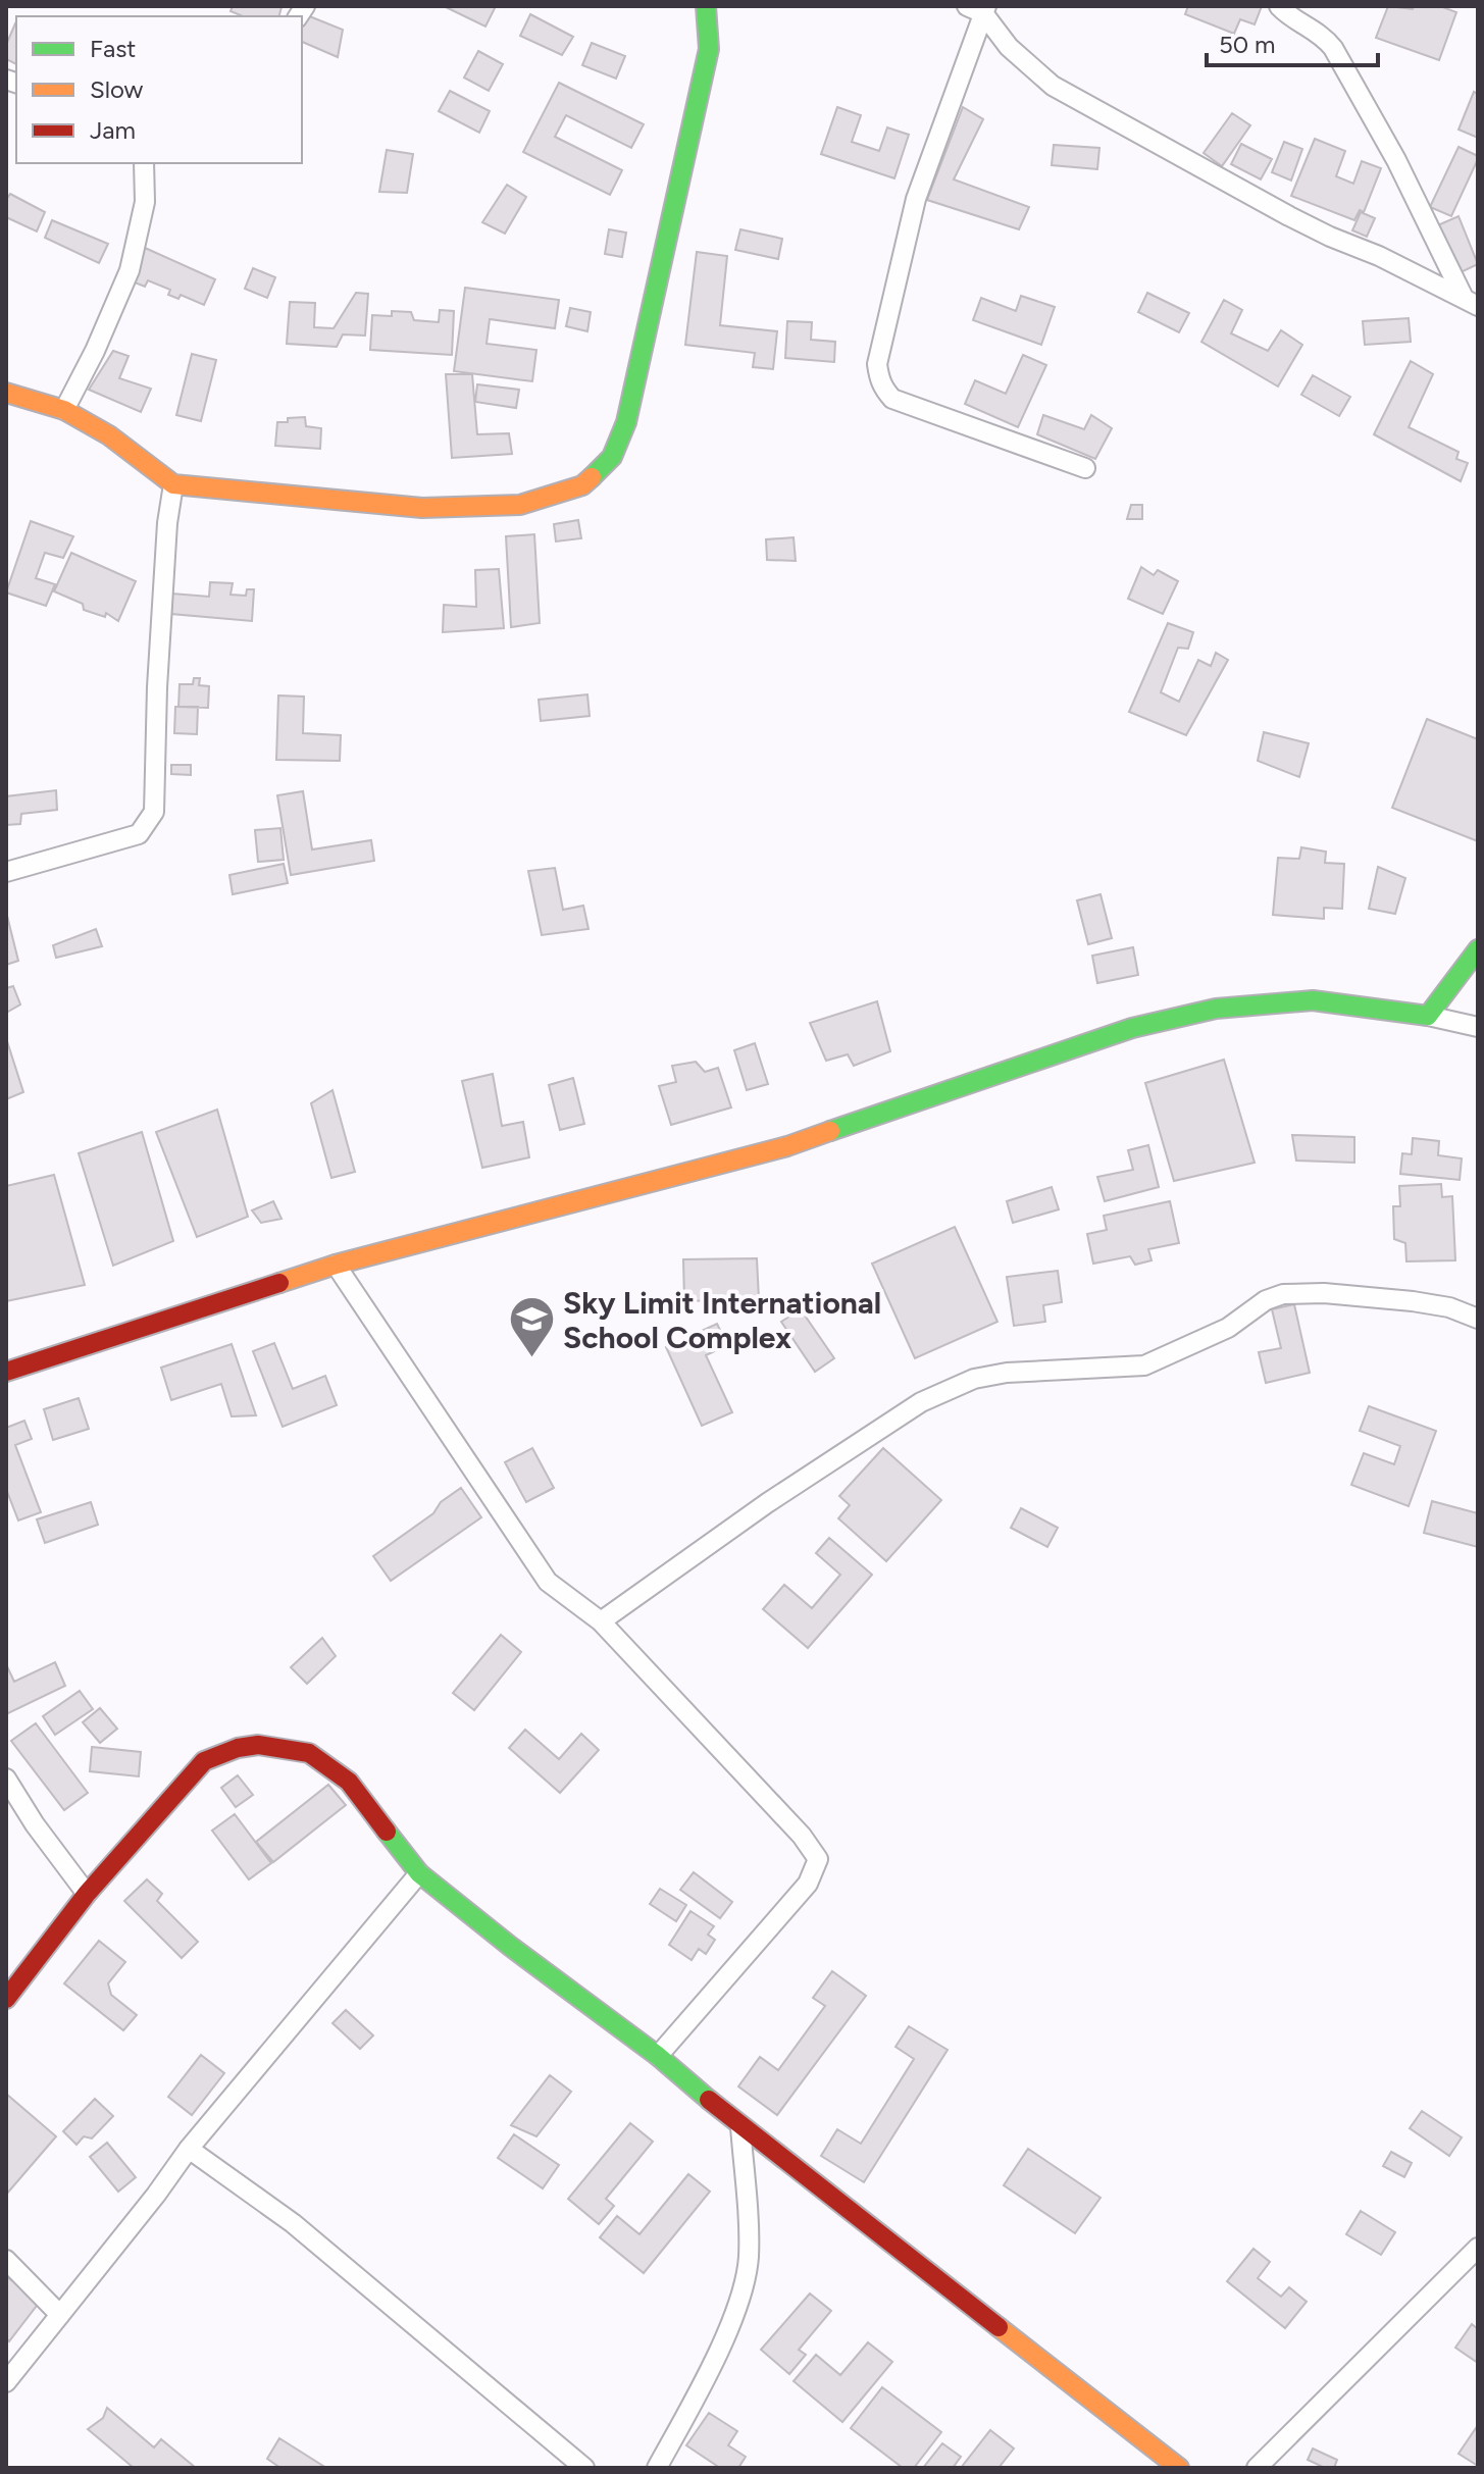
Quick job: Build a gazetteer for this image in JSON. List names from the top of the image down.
{
  "places": {
    "school or university": ["Sky Limit International School Complex"]
  },
  "legend": ["Fast", "Slow", "Jam"],
  "scale_bar": "50 m"
}
